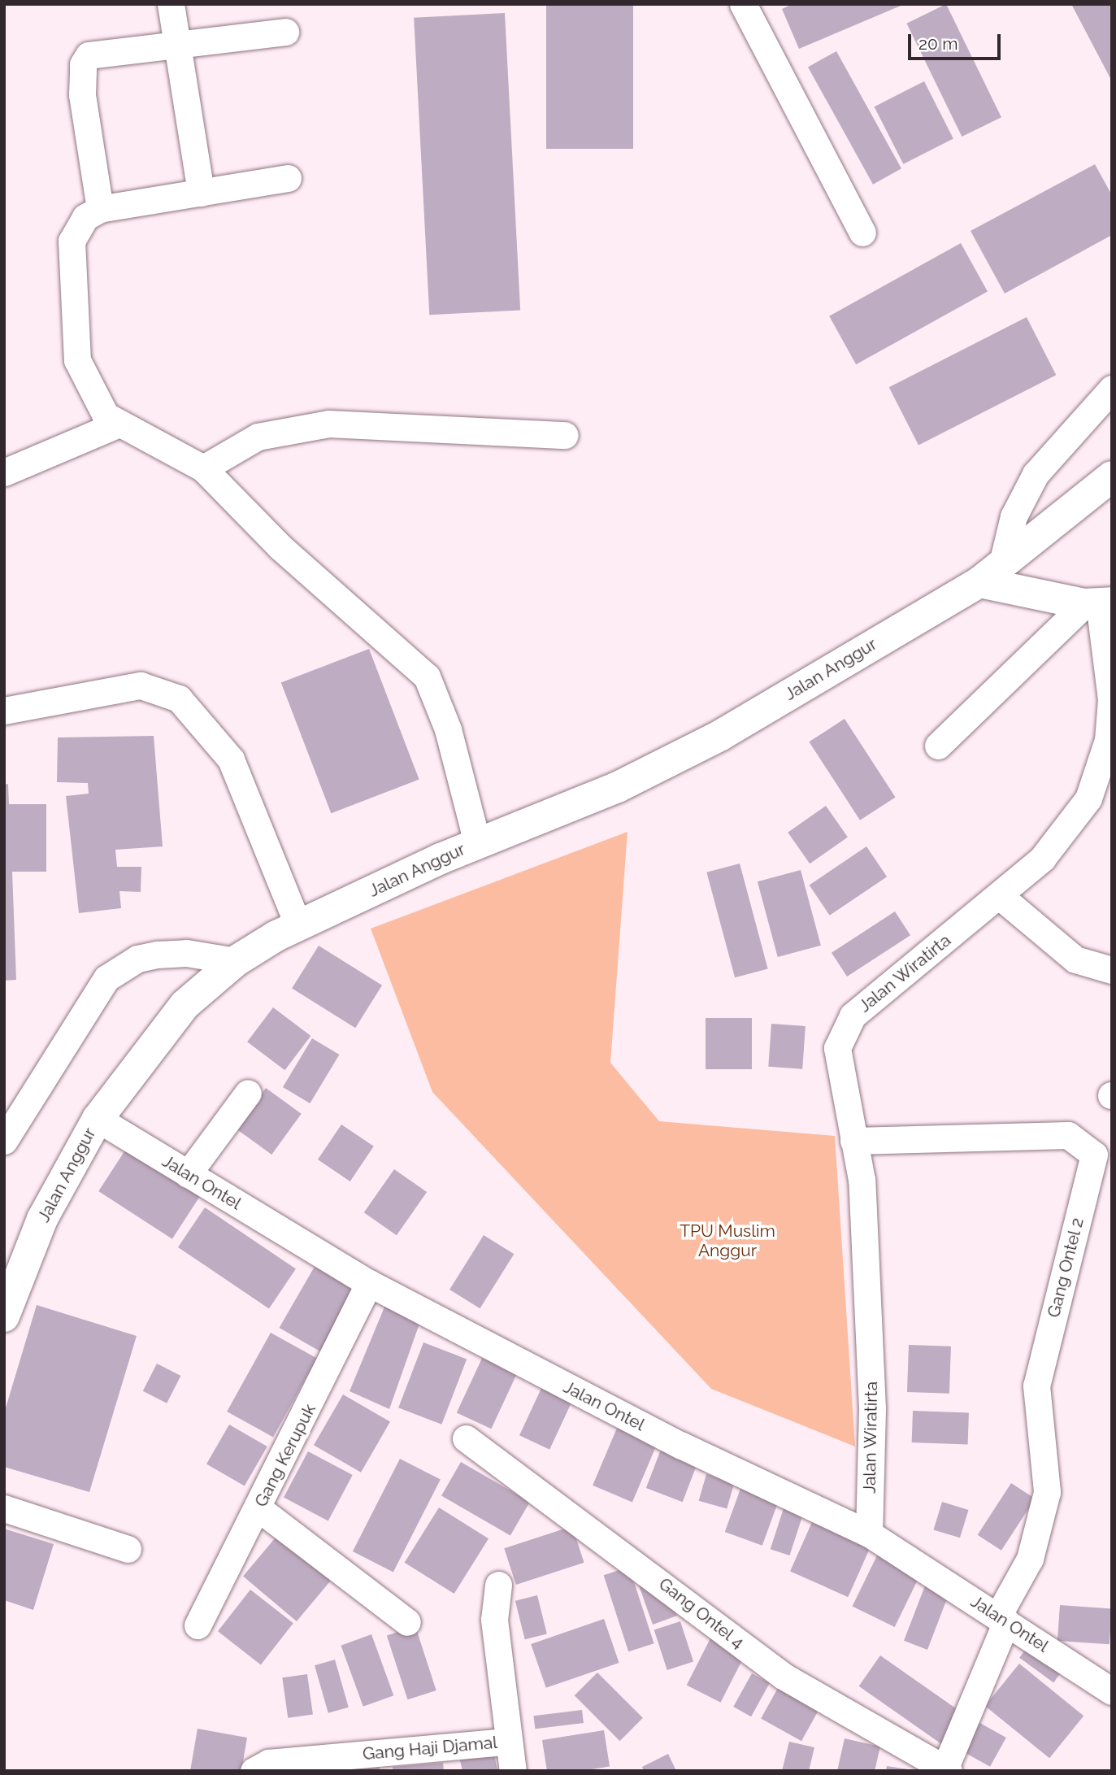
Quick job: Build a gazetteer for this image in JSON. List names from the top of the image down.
{
  "streets": {
    "street": [
      "Jalan Anggur",
      "Jalan Wiratirta",
      "Jalan Ontel",
      "Gang Ontel 2",
      "Gang Kerupuk",
      "Gang Ontel 4",
      "Gang Haji Djamal"
    ]
  },
  "crossings": [
    ["Jalan Anggur", "Jalan Ontel"],
    ["Jalan Wiratirta", "Jalan Ontel"],
    ["Jalan Wiratirta", "Gang Ontel 2"],
    ["Jalan Ontel", "Gang Ontel 2"],
    ["Jalan Ontel", "Gang Kerupuk"]
  ],
  "parks": ["TPU Muslim Anggur"],
  "scale_bar": "20 m"
}
